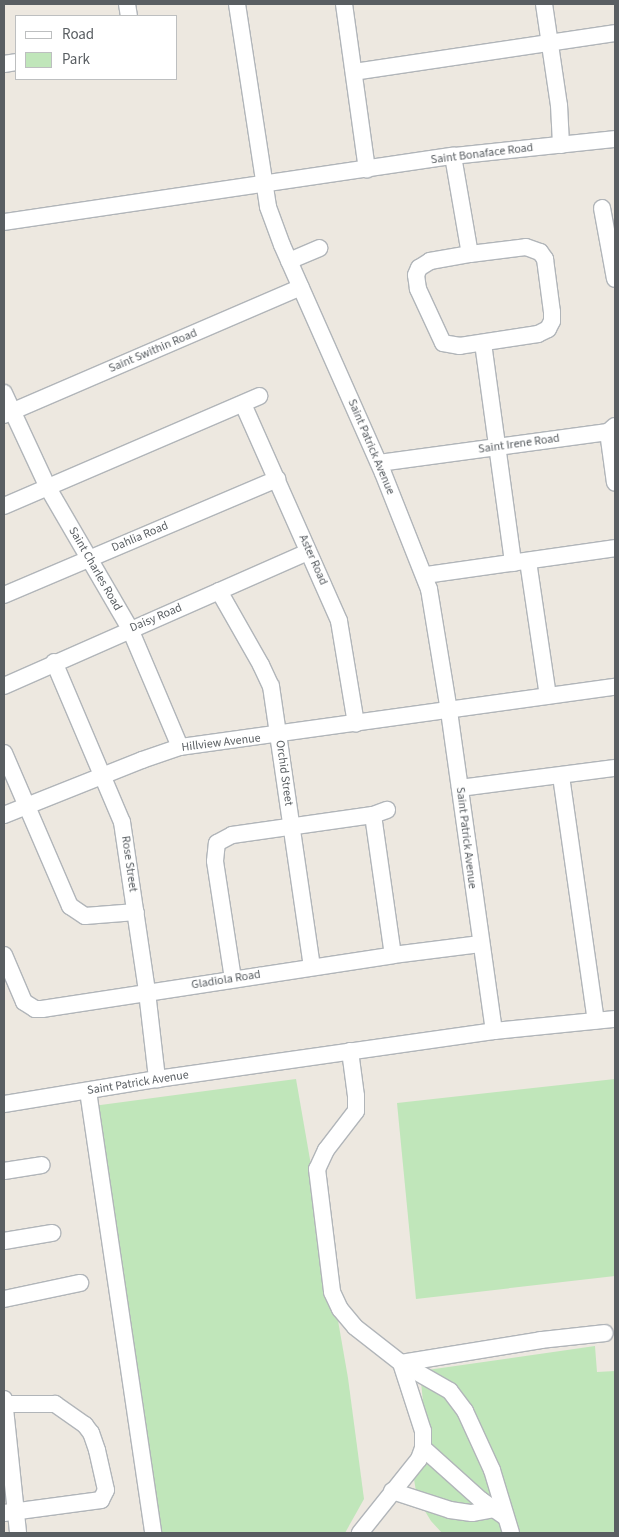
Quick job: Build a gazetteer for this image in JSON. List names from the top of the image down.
{
  "streets": {
    "street": [
      "Saint Bonaface Road",
      "Saint Swithin Road",
      "Saint Irene Road",
      "Saint Patrick Avenue",
      "Dahlia Road",
      "Aster Road",
      "Saint Charles Road",
      "Daisy Road",
      "Hillview Avenue",
      "Orchid Street",
      "Rose Street",
      "Gladiola Road"
    ]
  },
  "crossings": [
    ["Saint Bonaface Road", "Saint Patrick Avenue"],
    ["Saint Swithin Road", "Saint Patrick Avenue"],
    ["Saint Swithin Road", "Saint Charles Road"],
    ["Saint Irene Road", "Saint Patrick Avenue"],
    ["Saint Patrick Avenue", "Hillview Avenue"],
    ["Saint Patrick Avenue", "Rose Street"],
    ["Saint Patrick Avenue", "Gladiola Road"],
    ["Dahlia Road", "Aster Road"],
    ["Dahlia Road", "Saint Charles Road"],
    ["Aster Road", "Daisy Road"],
    ["Aster Road", "Hillview Avenue"],
    ["Saint Charles Road", "Daisy Road"],
    ["Saint Charles Road", "Hillview Avenue"],
    ["Daisy Road", "Orchid Street"],
    ["Daisy Road", "Rose Street"],
    ["Hillview Avenue", "Orchid Street"],
    ["Hillview Avenue", "Rose Street"],
    ["Orchid Street", "Gladiola Road"],
    ["Rose Street", "Gladiola Road"]
  ],
  "legend": ["Road", "Park"]
}
